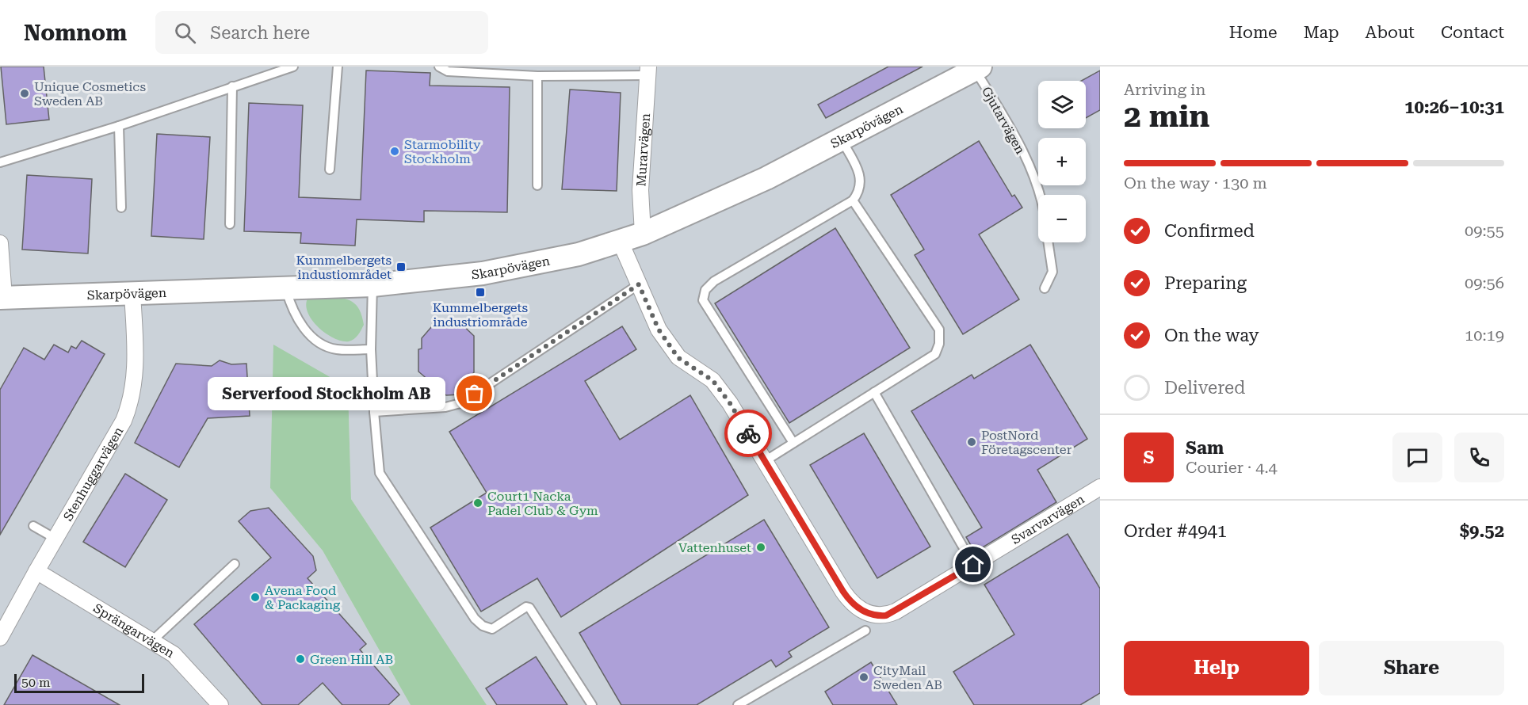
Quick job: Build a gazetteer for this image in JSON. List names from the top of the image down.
{
  "streets": {
    "street": [
      "Skarpövägen",
      "Murarvägen",
      "Stenhuggarvägen",
      "Svarvarvägen",
      "Sprängarvägen"
    ],
    "lane": ["Gjutarvägen"]
  },
  "crossings": [
    ["Gjutarvägen", "Skarpövägen"],
    ["Skarpövägen", "Murarvägen"],
    ["Skarpövägen", "Stenhuggarvägen"],
    ["Skarpövägen", "Svarvarvägen"],
    ["Stenhuggarvägen", "Sprängarvägen"]
  ],
  "places": {
    "other": [
      "Unique Cosmetics Sweden AB",
      "Starmobility Stockholm",
      "Serverfood Stockholm AB",
      "PostNord Företagscenter",
      "Court1 Nacka Padel Club & Gym",
      "Vattenhuset",
      "Avena Food & Packaging",
      "Green Hill AB",
      "CityMail Sweden AB"
    ],
    "transit": ["Kummelbergets industiområdet", "Kummelbergets industriområde"]
  },
  "scale_bar": "50 m",
  "page": {
    "header": "Nomnom",
    "search": "Search here",
    "nav": [
      "Home",
      "Map",
      "About",
      "Contact"
    ],
    "heading": ["2 min", "Arriving in", "10:26–10:31"],
    "panel": [
      "Sam",
      "Courier · 4.4",
      "Order #4941",
      "$9.52"
    ],
    "map_buttons": ["+", "−"],
    "bar": "On the way · 130 m",
    "list": [
      ["Confirmed", "09:55"],
      ["Preparing", "09:56"],
      ["On the way", "10:19"],
      "Delivered"
    ],
    "bubble": "Serverfood Stockholm AB",
    "round": "S",
    "buttons": ["Help", "Share"],
    "scale": "50 m"
  }
}
